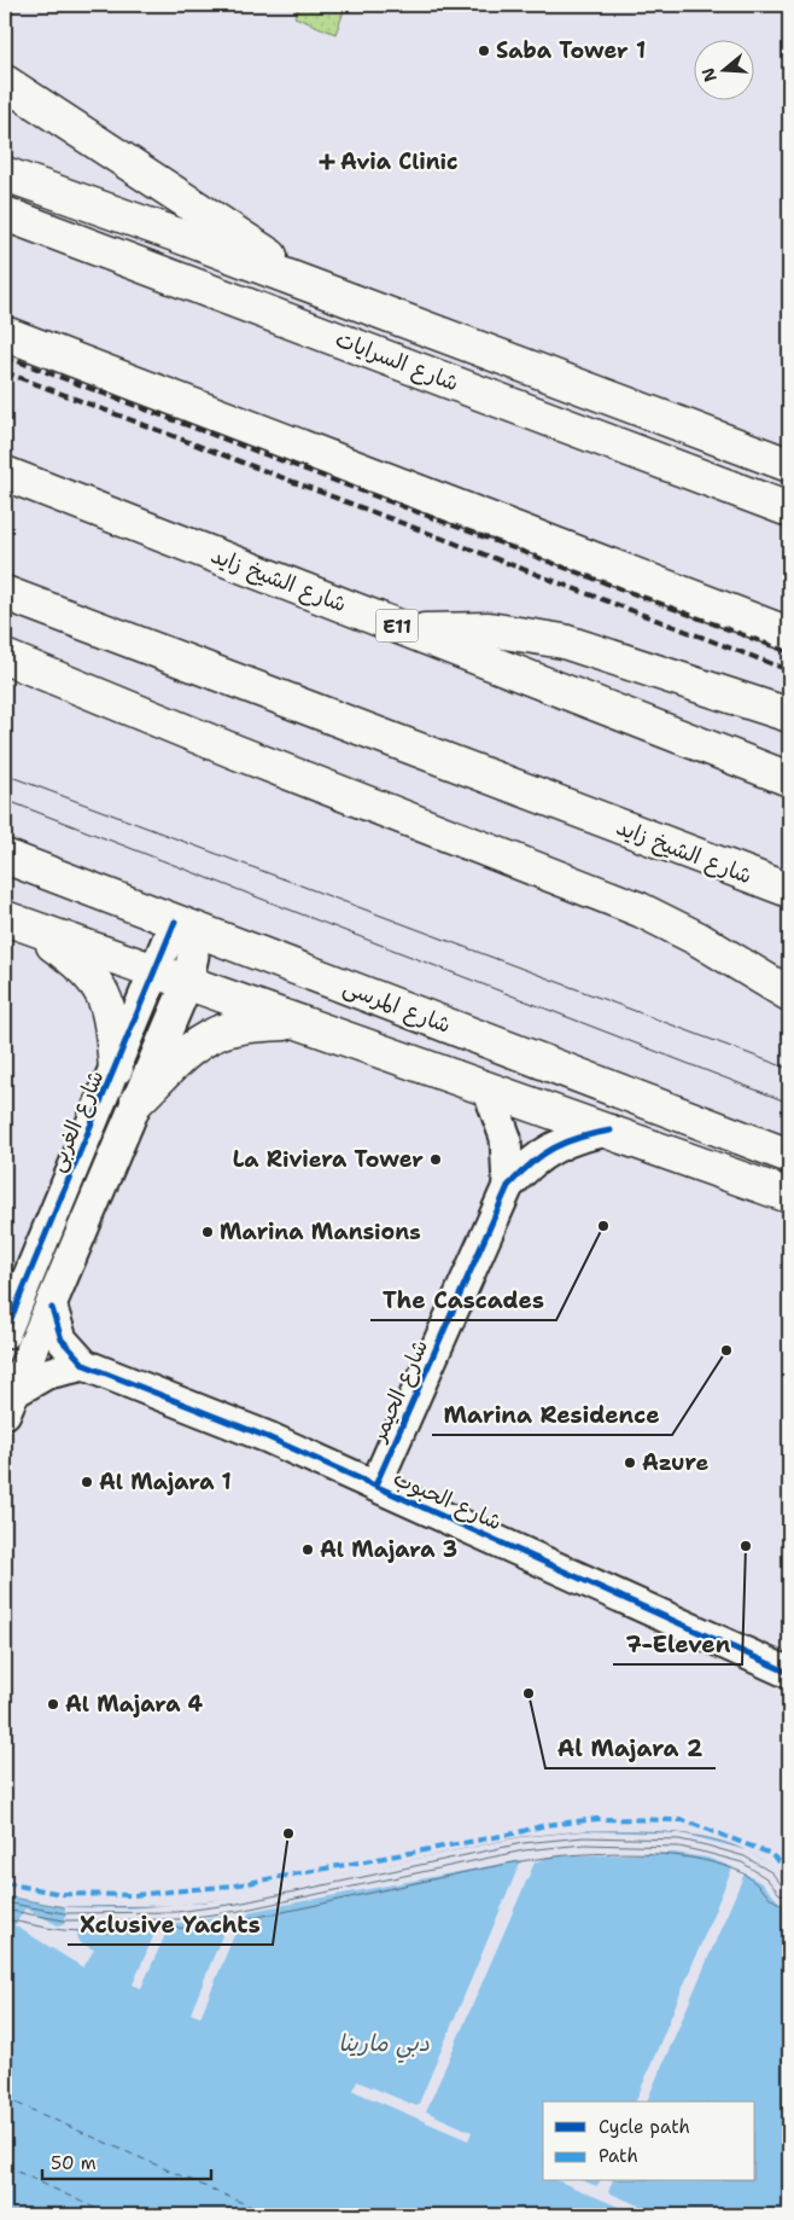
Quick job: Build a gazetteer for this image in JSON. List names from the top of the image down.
{
  "streets": {
    "main road": [
      "شارع السرايات",
      "شارع الشيخ زايد",
      "E11",
      "شارع المرسى"
    ],
    "street": ["شارع الغربى", "شارع الحيمر", "شارع الحبوب"]
  },
  "crossings": [
    ["شارع المرسى", "شارع الغربى"],
    ["شارع الحيمر", "شارع الحبوب"]
  ],
  "water": ["دبي مارينا"],
  "places": {
    "other": [
      "Saba Tower 1",
      "La Riviera Tower",
      "The Cascades",
      "Marina Mansions",
      "Marina Residence",
      "Azure",
      "Al Majara 1",
      "7-Eleven",
      "Al Majara 3",
      "Al Majara 2",
      "Al Majara 4",
      "Xclusive Yachts"
    ],
    "health": ["Avia Clinic"]
  },
  "legend": ["Cycle path", "Path"],
  "scale_bar": "50 m",
  "north": "left"
}
